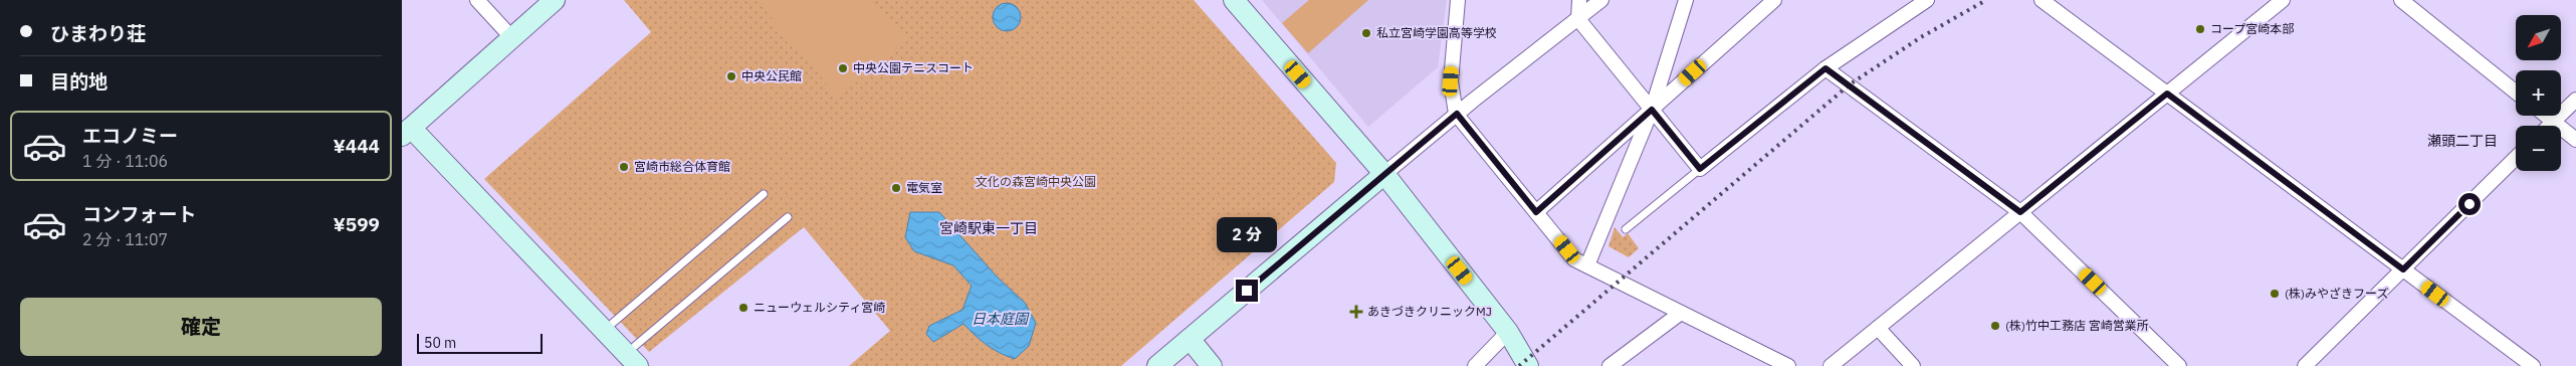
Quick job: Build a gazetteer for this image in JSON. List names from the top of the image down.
{
  "districts": ["瀬頭二丁目", "宮崎駅東一丁目"],
  "water": ["日本庭園"],
  "parks": ["文化の森宮崎中央公園"],
  "places": {
    "other": [
      "コープ宮崎本部",
      "私立宮崎学園高等学校",
      "中央公園テニスコート",
      "中央公民館",
      "宮崎市総合体育館",
      "電気室",
      "(株)みやざきフーズ",
      "ニューウェルシティ宮崎",
      "(株)竹中工務店 宮崎営業所"
    ],
    "health": ["あきづきクリニックMJ"]
  },
  "scale_bar": "50 m",
  "north": "bottom left",
  "page": {
    "banner": ["ひまわり荘", "目的地"],
    "map_buttons": ["+", "−"],
    "list": [
      {
        "name": "エコノミー",
        "note": "1 分 · 11:06",
        "value": "¥444"
      },
      {
        "name": "コンフォート",
        "note": "2 分 · 11:07",
        "value": "¥599"
      }
    ],
    "bubble": "2 分",
    "buttons": "確定",
    "scale": "50 m"
  }
}
